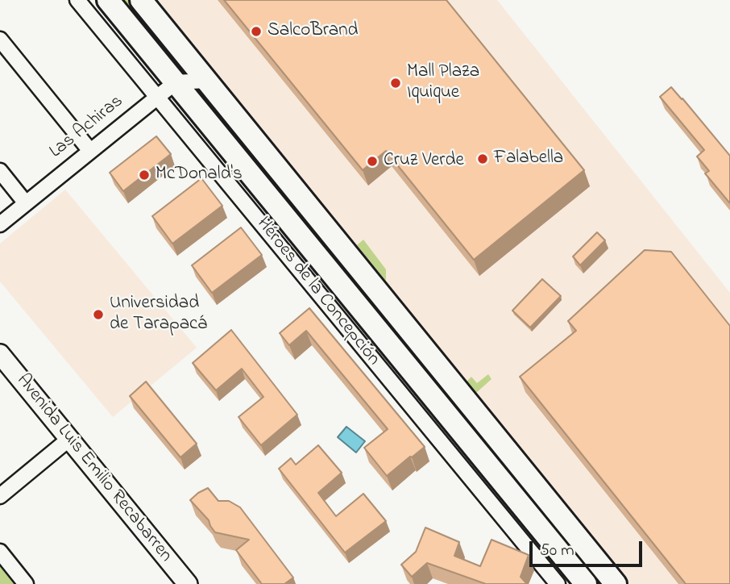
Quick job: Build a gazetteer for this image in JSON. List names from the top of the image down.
{
  "streets": {
    "main road": ["Héroes de la Concepción"],
    "street": ["Las Achiras", "Avenida Luis Emilio Recabarren"]
  },
  "crossings": [
    ["Las Achiras", "Héroes de la Concepción"]
  ],
  "places": [
    "SalcoBrand",
    "Mall Plaza Iquique",
    "Falabella",
    "Cruz Verde",
    "McDonald's",
    "Universidad de Tarapacá"
  ],
  "scale_bar": "50 m"
}
